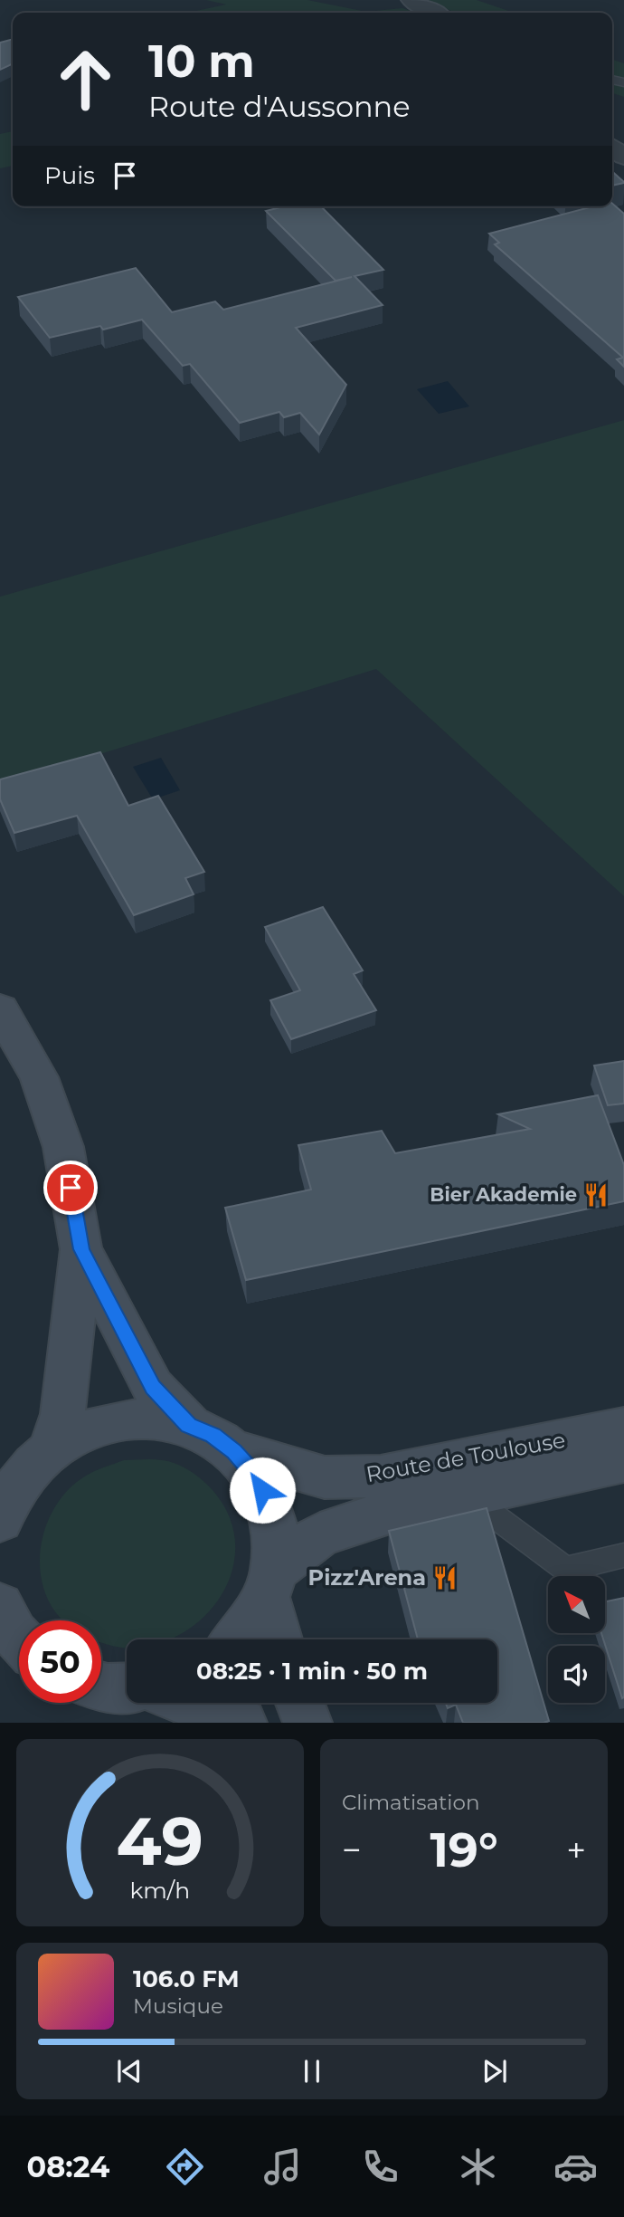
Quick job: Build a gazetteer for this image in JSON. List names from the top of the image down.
{
  "streets": {
    "main road": ["Route de Toulouse"]
  },
  "places": {
    "restaurant": ["Bier Akademie", "Pizz'Arena"]
  },
  "north": "top left",
  "page": {
    "turn": ["10 m", "Route d'Aussonne"],
    "then": "Puis",
    "limit": "50",
    "trip": "08:25 · 1 min · 50 m",
    "tile": "Climatisation",
    "heat": ["−", "19°", "+"],
    "song": ["106.0 FM", "Musique"],
    "tabs": "08:24",
    "gauge": ["49", "km/h"]
  }
}
